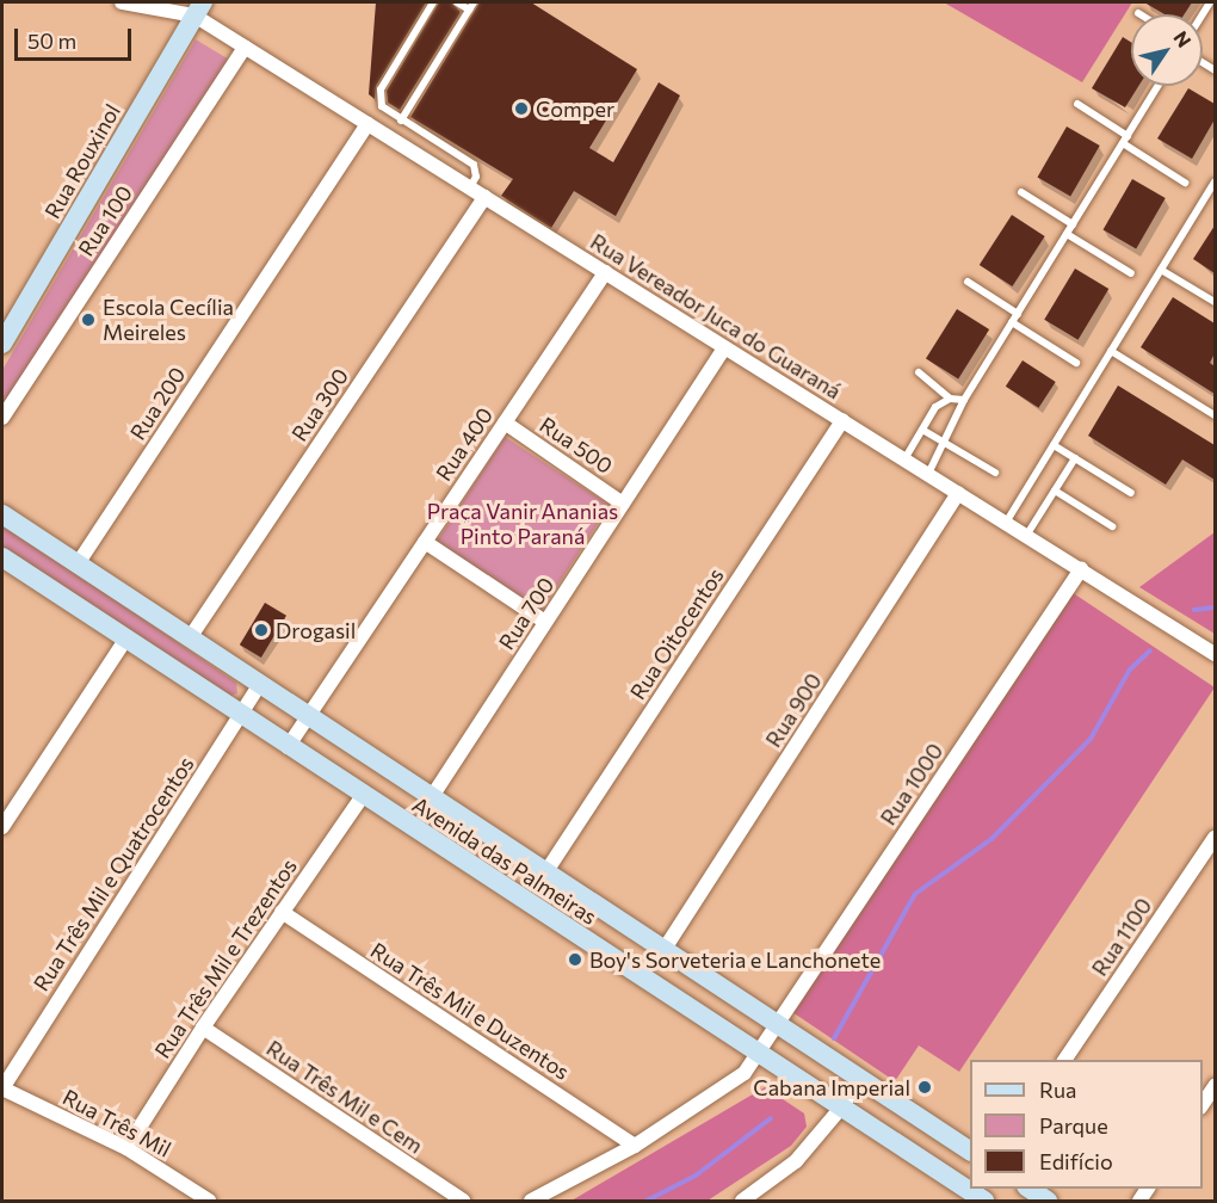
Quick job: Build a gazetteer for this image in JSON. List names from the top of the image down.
{
  "streets": {
    "street": [
      "Rua Rouxinol",
      "Rua 100",
      "Rua Vereador Juca do Guaraná",
      "Rua 200",
      "Rua 300",
      "Rua 400",
      "Rua 500",
      "Rua 700",
      "Rua Oitocentos",
      "Rua 900",
      "Rua 1000",
      "Avenida das Palmeiras",
      "Rua Três Mil e Quatrocentos",
      "Rua 1100",
      "Rua Três Mil e Trezentos",
      "Rua Três Mil e Duzentos",
      "Rua Três Mil e Cem",
      "Rua Três Mil"
    ]
  },
  "crossings": [
    ["Rua Rouxinol", "Rua Vereador Juca do Guaraná"],
    ["Rua 100", "Rua Vereador Juca do Guaraná"],
    ["Rua Vereador Juca do Guaraná", "Rua 200"],
    ["Rua Vereador Juca do Guaraná", "Rua 300"],
    ["Rua Vereador Juca do Guaraná", "Rua 400"],
    ["Rua Vereador Juca do Guaraná", "Rua 700"],
    ["Rua Vereador Juca do Guaraná", "Rua Oitocentos"],
    ["Rua Vereador Juca do Guaraná", "Rua 900"],
    ["Rua Vereador Juca do Guaraná", "Rua 1000"],
    ["Rua 200", "Avenida das Palmeiras"],
    ["Rua 300", "Avenida das Palmeiras"],
    ["Rua 400", "Rua 500"],
    ["Rua 400", "Avenida das Palmeiras"],
    ["Rua 500", "Rua 700"],
    ["Rua 700", "Avenida das Palmeiras"],
    ["Rua Oitocentos", "Avenida das Palmeiras"],
    ["Rua 900", "Avenida das Palmeiras"],
    ["Rua 1000", "Avenida das Palmeiras"],
    ["Rua 1000", "Rua Três Mil e Duzentos"],
    ["Avenida das Palmeiras", "Rua Três Mil e Quatrocentos"],
    ["Avenida das Palmeiras", "Rua Três Mil e Trezentos"],
    ["Rua Três Mil e Quatrocentos", "Rua Três Mil"],
    ["Rua Três Mil e Trezentos", "Rua Três Mil e Duzentos"],
    ["Rua Três Mil e Trezentos", "Rua Três Mil e Cem"],
    ["Rua Três Mil e Trezentos", "Rua Três Mil"]
  ],
  "parks": ["Praça Vanir Ananias Pinto Paraná"],
  "places": [
    "Comper",
    "Escola Cecília Meireles",
    "Drogasil",
    "Boy's Sorveteria e Lanchonete",
    "Cabana Imperial"
  ],
  "legend": ["Rua", "Parque", "Edifício"],
  "scale_bar": "50 m",
  "north": "top right"
}
